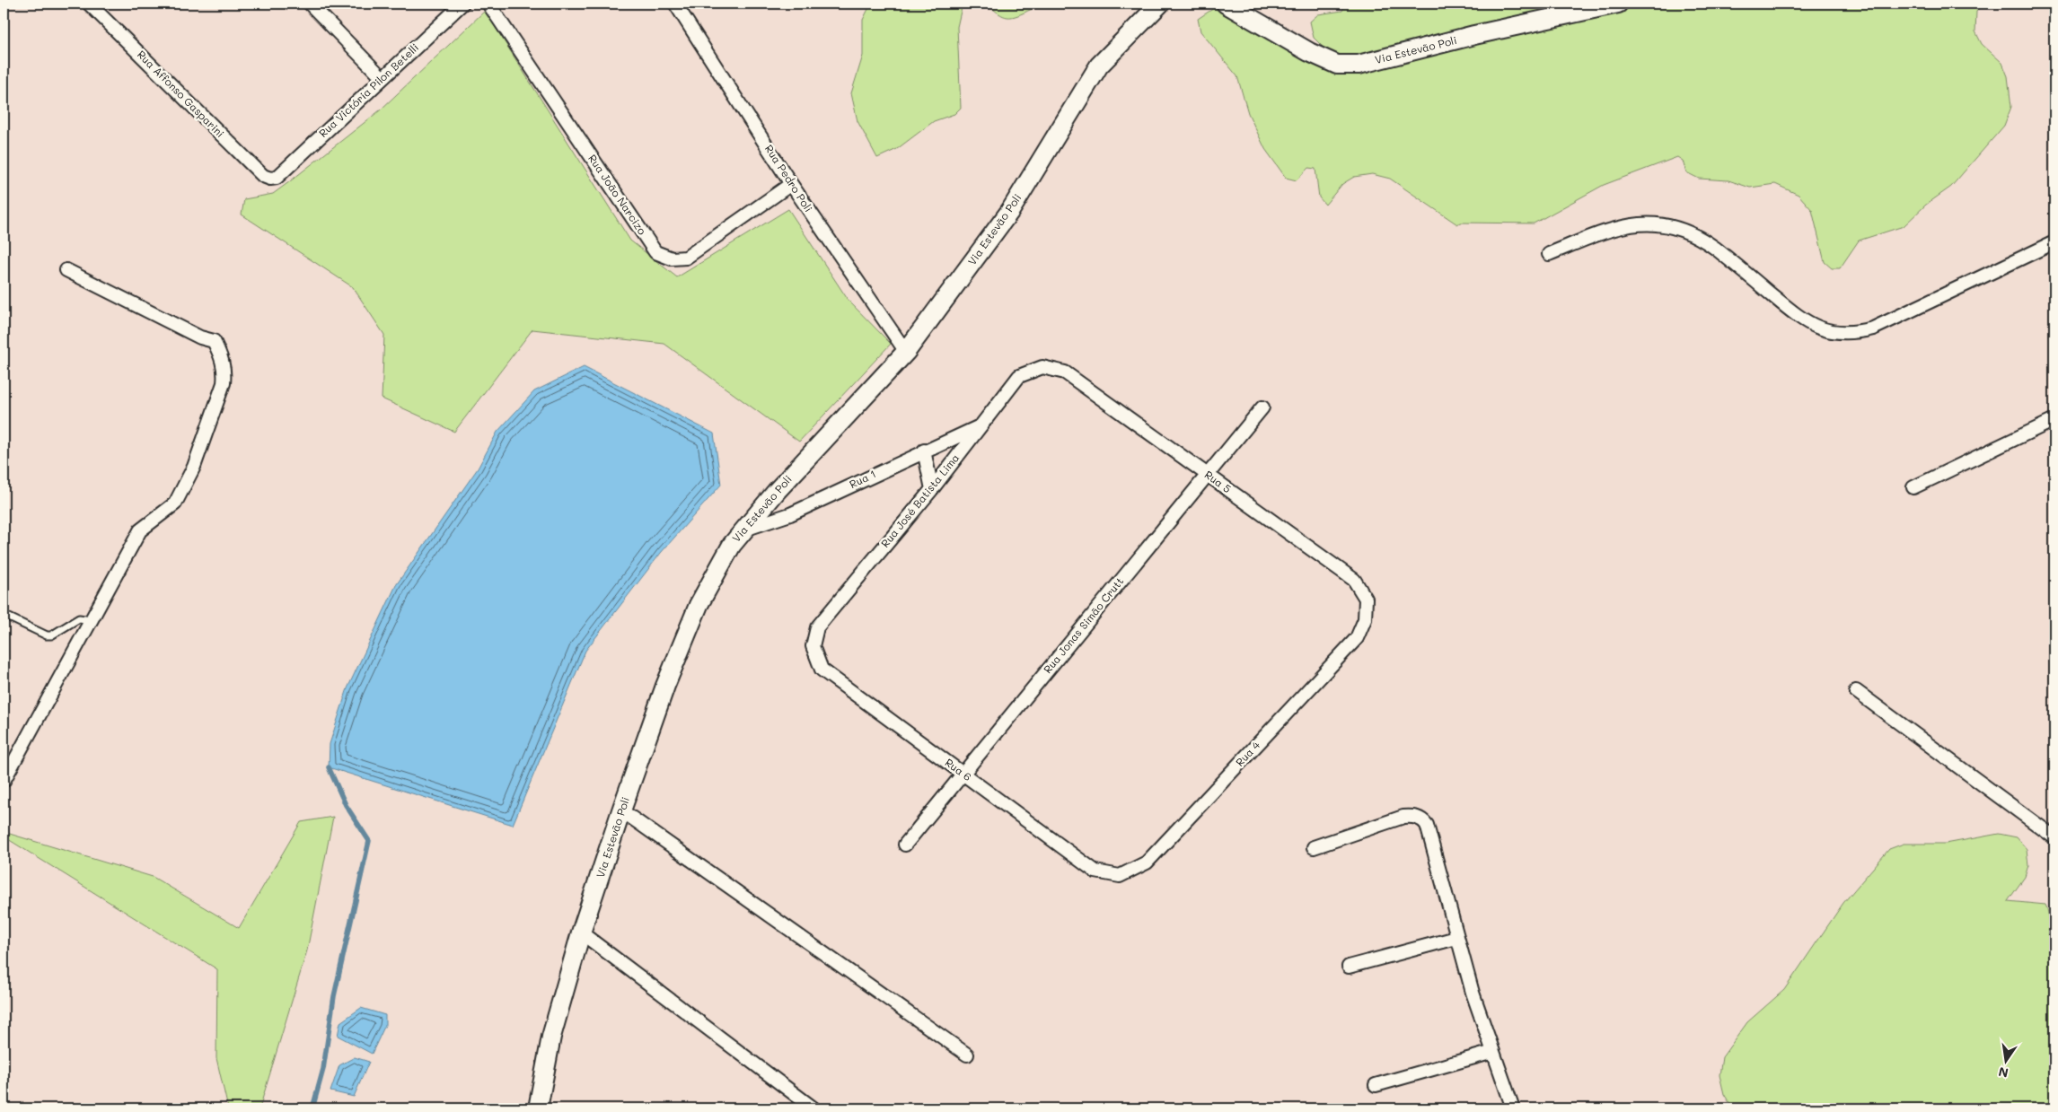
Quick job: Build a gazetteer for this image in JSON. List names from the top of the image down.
{
  "streets": {
    "main road": ["Via Estevão Poli"],
    "street": [
      "Rua Victória Pilon Betelli",
      "Rua Affonso Gasparini",
      "Rua Pedro Poli",
      "Rua João Narcizo",
      "Rua 1",
      "Rua 5",
      "Rua José Batista Lima",
      "Rua Jonas Simão Crutt",
      "Rua 4",
      "Rua 6"
    ]
  },
  "crossings": [
    ["Via Estevão Poli", "Rua Pedro Poli"],
    ["Via Estevão Poli", "Rua 1"],
    ["Rua Victória Pilon Betelli", "Rua Affonso Gasparini"],
    ["Rua Pedro Poli", "Rua João Narcizo"],
    ["Rua 1", "Rua José Batista Lima"],
    ["Rua 5", "Rua José Batista Lima"],
    ["Rua 5", "Rua Jonas Simão Crutt"],
    ["Rua 5", "Rua 4"],
    ["Rua José Batista Lima", "Rua 6"],
    ["Rua Jonas Simão Crutt", "Rua 6"],
    ["Rua 4", "Rua 6"]
  ],
  "north": "bottom"
}
